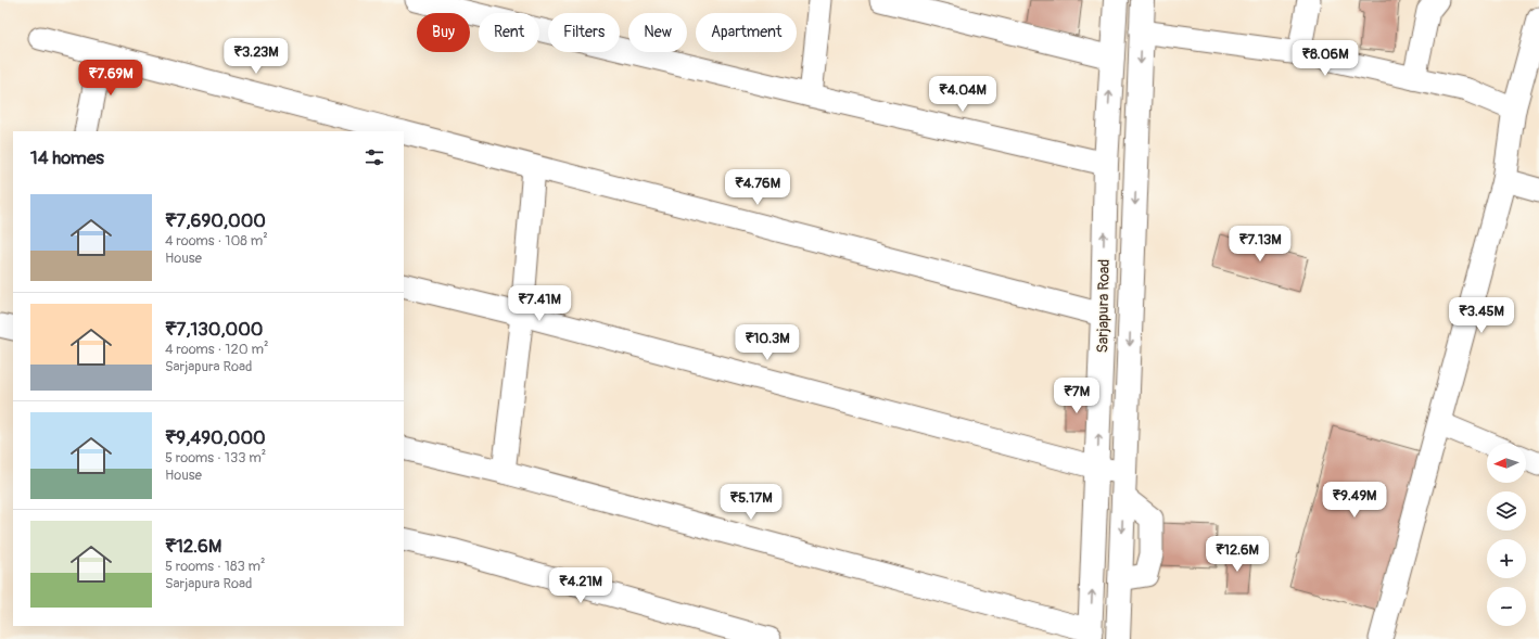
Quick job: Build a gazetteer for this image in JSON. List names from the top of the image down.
{
  "streets": {
    "main road": ["Sarjapura Road"]
  },
  "north": "left",
  "page": {
    "chip": [
      "Buy",
      "Rent",
      "Filters",
      "New",
      "Apartment"
    ],
    "price": [
      "₹3.23M",
      "₹8.06M",
      "₹7.69M",
      "₹4.04M",
      "₹4.76M",
      "₹7.13M",
      "₹7.41M",
      "₹3.45M",
      "₹10.3M",
      "₹7M",
      "₹9.49M",
      "₹5.17M",
      "₹12.6M",
      "₹4.21M"
    ],
    "heading": "14 homes",
    "list": [
      {
        "name": "₹7,690,000",
        "note": "4 rooms · 108 m² · House"
      },
      {
        "name": "₹7,130,000",
        "note": "4 rooms · 120 m² · Sarjapura Road"
      },
      {
        "name": "₹9,490,000",
        "note": "5 rooms · 133 m² · House"
      },
      {
        "name": "₹12.6M",
        "note": "5 rooms · 183 m² · Sarjapura Road"
      }
    ],
    "map_buttons": ["+", "−"]
  }
}
